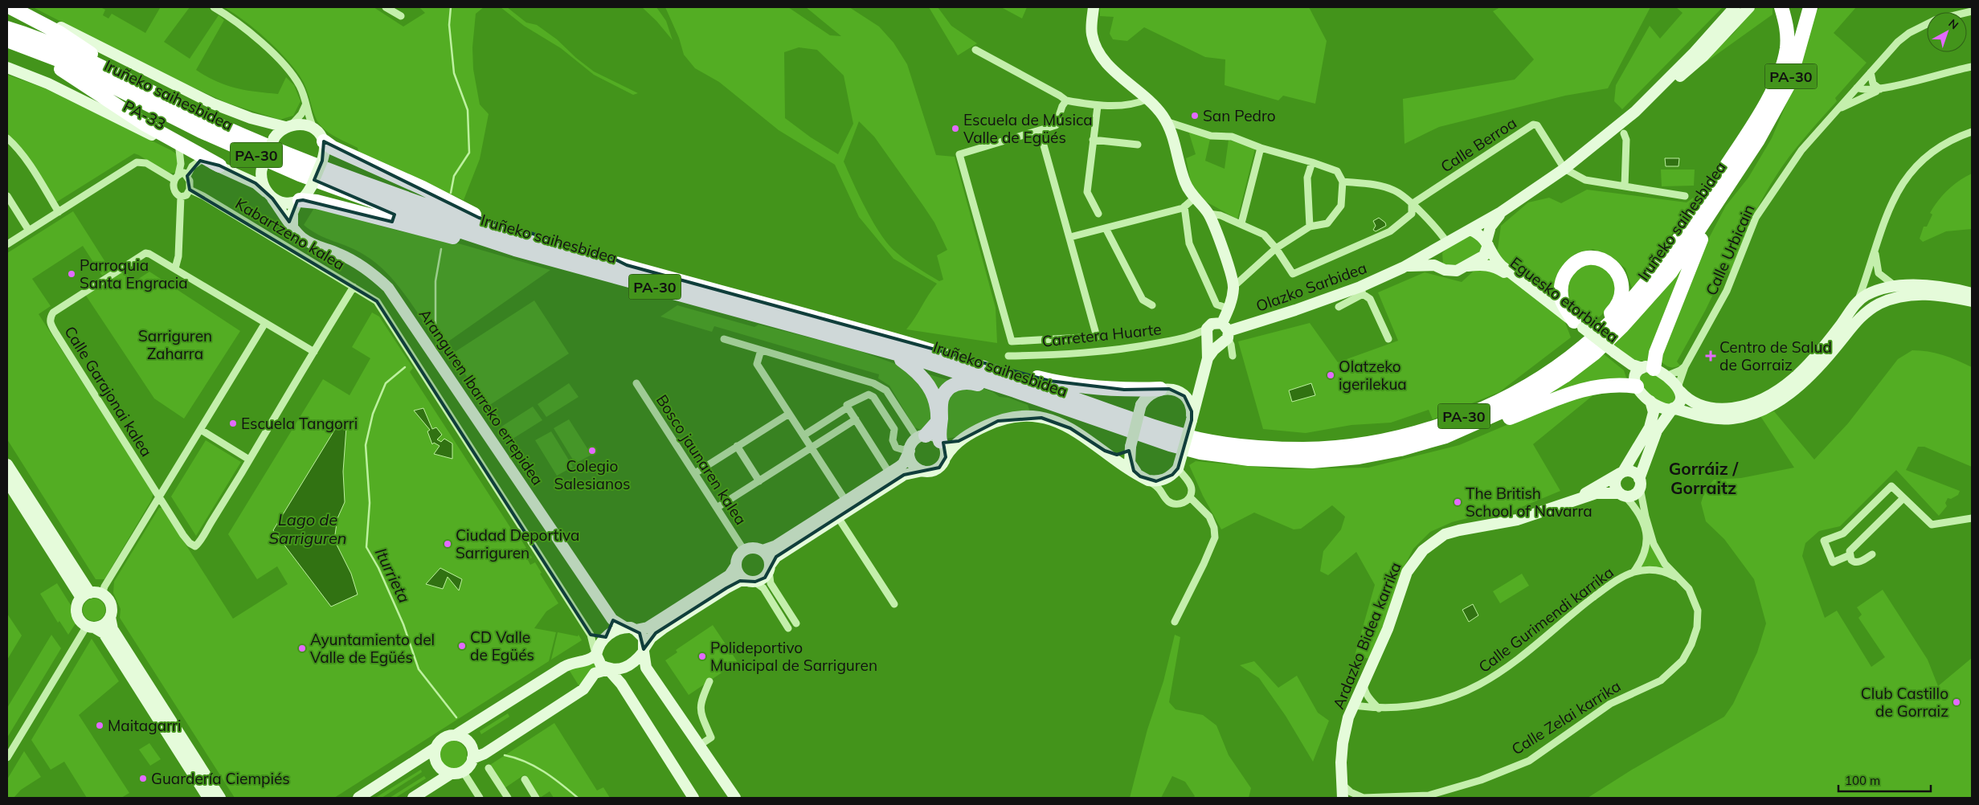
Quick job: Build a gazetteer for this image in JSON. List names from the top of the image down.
{
  "streets": {
    "highway": ["PA-30", "Iruñeko saihesbidea"],
    "street": [
      "PA-33",
      "Calle Berroa",
      "Kabartzeno kalea",
      "Calle Urbicain",
      "Olazko Sarbidea",
      "Eguesko etorbidea",
      "Carretera Huarte",
      "Calle Garajonai kalea",
      "Aranguren Ibarreko errepidea",
      "Bosco jaunaren kalea",
      "Calle Gurimendi karrika",
      "Ardazko Bidea karrika",
      "Calle Zelai karrika"
    ]
  },
  "crossings": [
    ["PA-33", "Aranguren Ibarreko errepidea"],
    ["Kabartzeno kalea", "Calle Garajonai kalea"],
    ["Calle Urbicain", "Eguesko etorbidea"],
    ["Olazko Sarbidea", "Eguesko etorbidea"],
    ["Olazko Sarbidea", "Carretera Huarte"],
    ["Calle Gurimendi karrika", "Ardazko Bidea karrika"],
    ["Calle Gurimendi karrika", "Calle Zelai karrika"],
    ["Ardazko Bidea karrika", "Calle Zelai karrika"]
  ],
  "districts": ["Gorráiz / Gorraitz"],
  "water": ["Lago de Sarriguren", "Iturrieta"],
  "parks": ["Sarriguren Zaharra"],
  "places": {
    "other": [
      "San Pedro",
      "Escuela de Música Valle de Egüés",
      "Parroquia Santa Engracia",
      "Olatzeko igerilekua",
      "Escuela Tangorri",
      "Colegio Salesianos",
      "The British School of Navarra",
      "Ciudad Deportiva Sarriguren",
      "CD Valle de Egüés",
      "Ayuntamiento del Valle de Egüés",
      "Polideportivo Municipal de Sarriguren",
      "Club Castillo de Gorraiz",
      "Maitagarri",
      "Guardería Ciempiés"
    ],
    "health": ["Centro de Salud de Gorraiz"]
  },
  "scale_bar": "100 m",
  "north": "top right"
}
